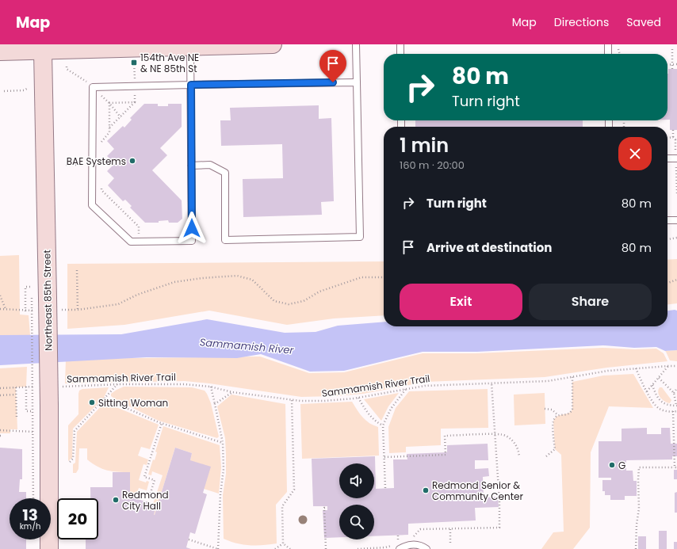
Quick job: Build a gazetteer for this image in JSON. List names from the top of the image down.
{
  "streets": {
    "street": ["Northeast 85th Street"],
    "path": ["Sammamish River Trail"]
  },
  "water": ["Sammamish River"],
  "places": {
    "transit": ["154th Ave NE & NE 85th St"],
    "other": [
      "BAE Systems",
      "Sitting Woman",
      "G",
      "Redmond Senior & Community Center",
      "Redmond City Hall"
    ]
  },
  "page": {
    "header": "Map",
    "nav": ["Map", "Directions", "Saved"],
    "turn": ["80 m", "Turn right"],
    "heading": ["1 min", "160 m · 20:00"],
    "list": [
      {
        "name": "Turn right",
        "value": "80 m"
      },
      {
        "name": "Arrive at destination",
        "value": "80 m"
      }
    ],
    "buttons": ["Exit", "Share"],
    "speed": "13 km/h",
    "limit": "20"
  }
}
